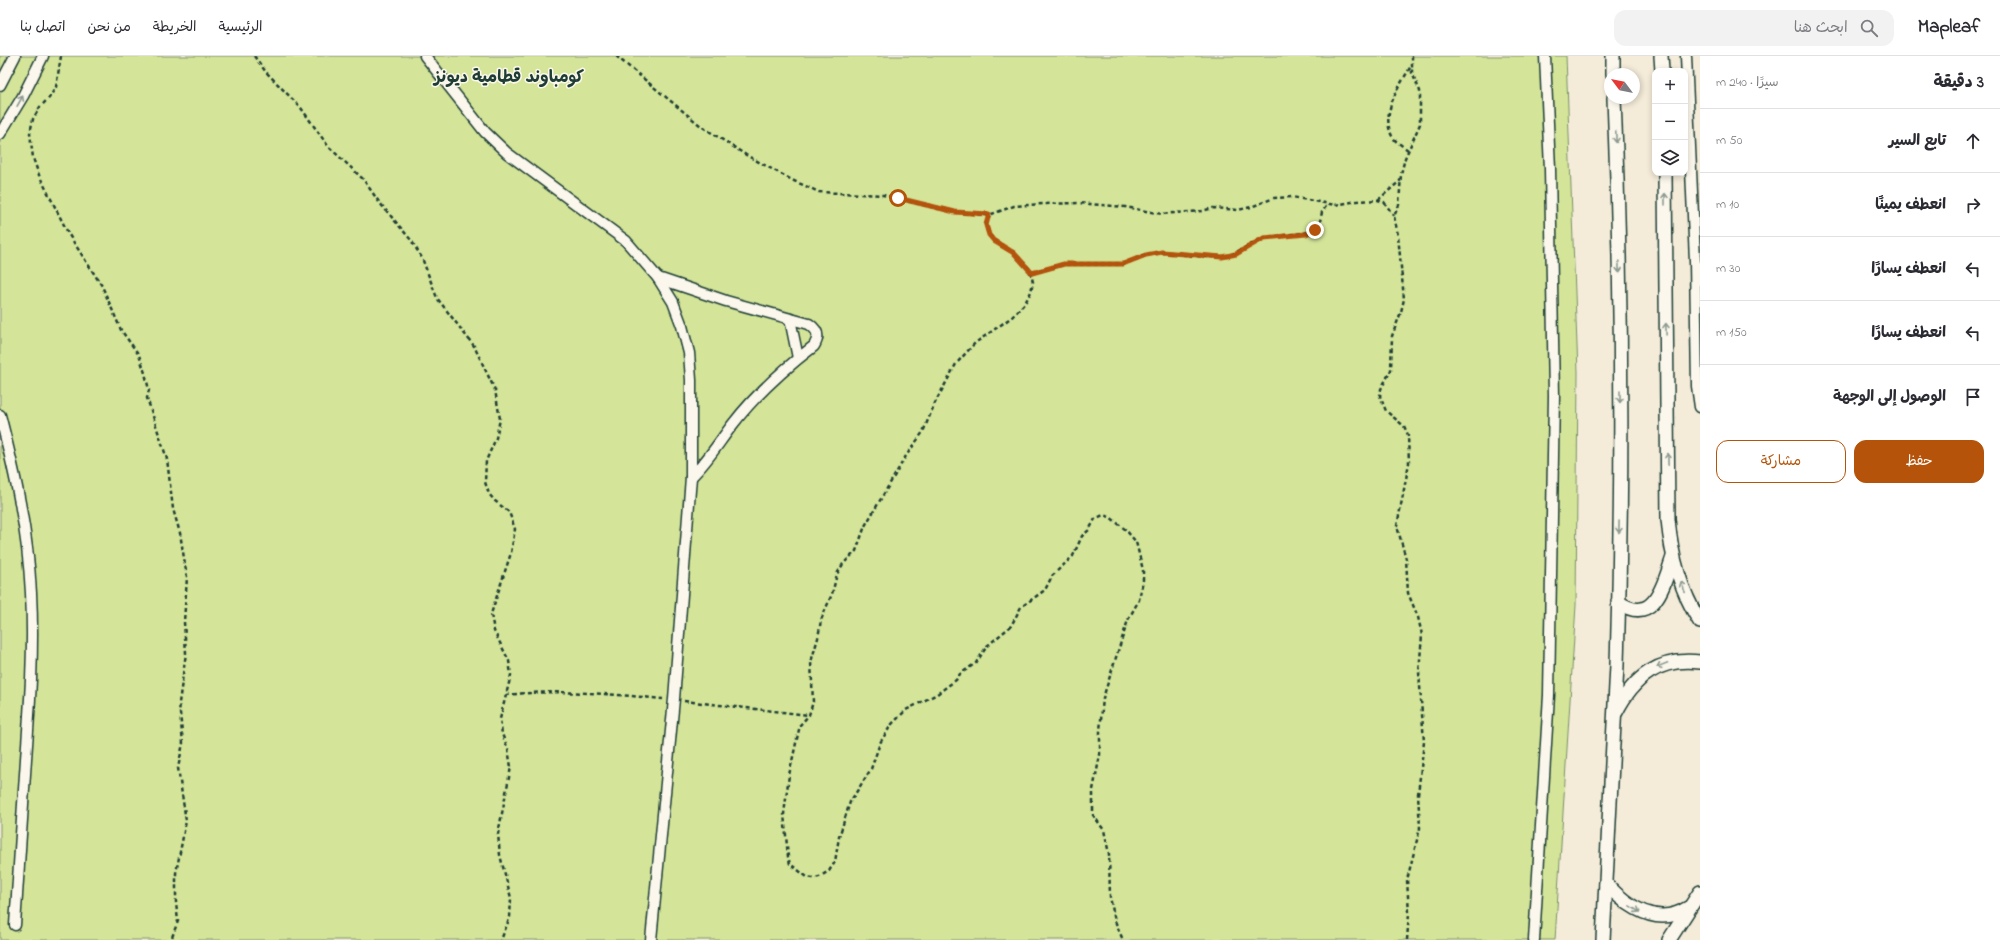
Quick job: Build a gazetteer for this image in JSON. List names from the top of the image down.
{
  "districts": ["كومباوند قطامية ديونز"],
  "north": "top left",
  "page": {
    "header": "Mapleaf",
    "search": "ابحث هنا",
    "nav": [
      "الرئيسية",
      "الخريطة",
      "من نحن",
      "اتصل بنا"
    ],
    "heading": ["3 دقيقة", "سيرًا · 240 m"],
    "map_buttons": ["+", "−"],
    "list": [
      ["تابع السير", "50 m"],
      ["انعطف يمينًا", "10 m"],
      ["انعطف يسارًا", "30 m"],
      ["انعطف يسارًا", "150 m"],
      "الوصول إلى الوجهة"
    ],
    "buttons": ["حفظ", "مشاركة"]
  }
}
